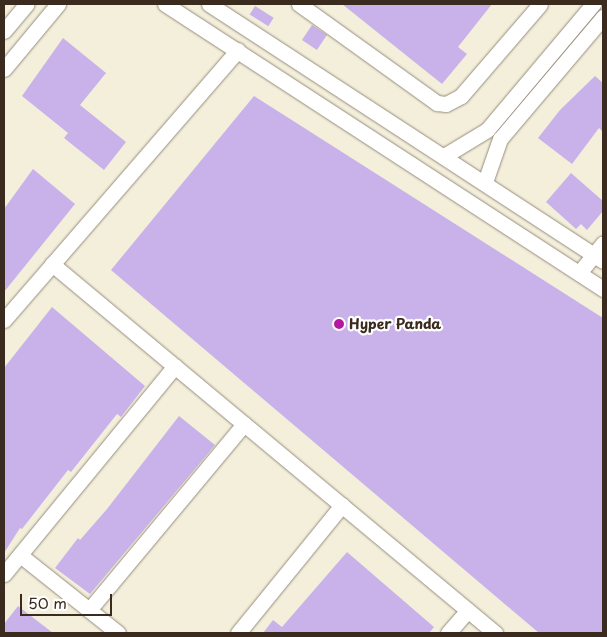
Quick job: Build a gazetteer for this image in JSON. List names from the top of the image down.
{
  "places": ["Hyper Panda"],
  "scale_bar": "50 m"
}
